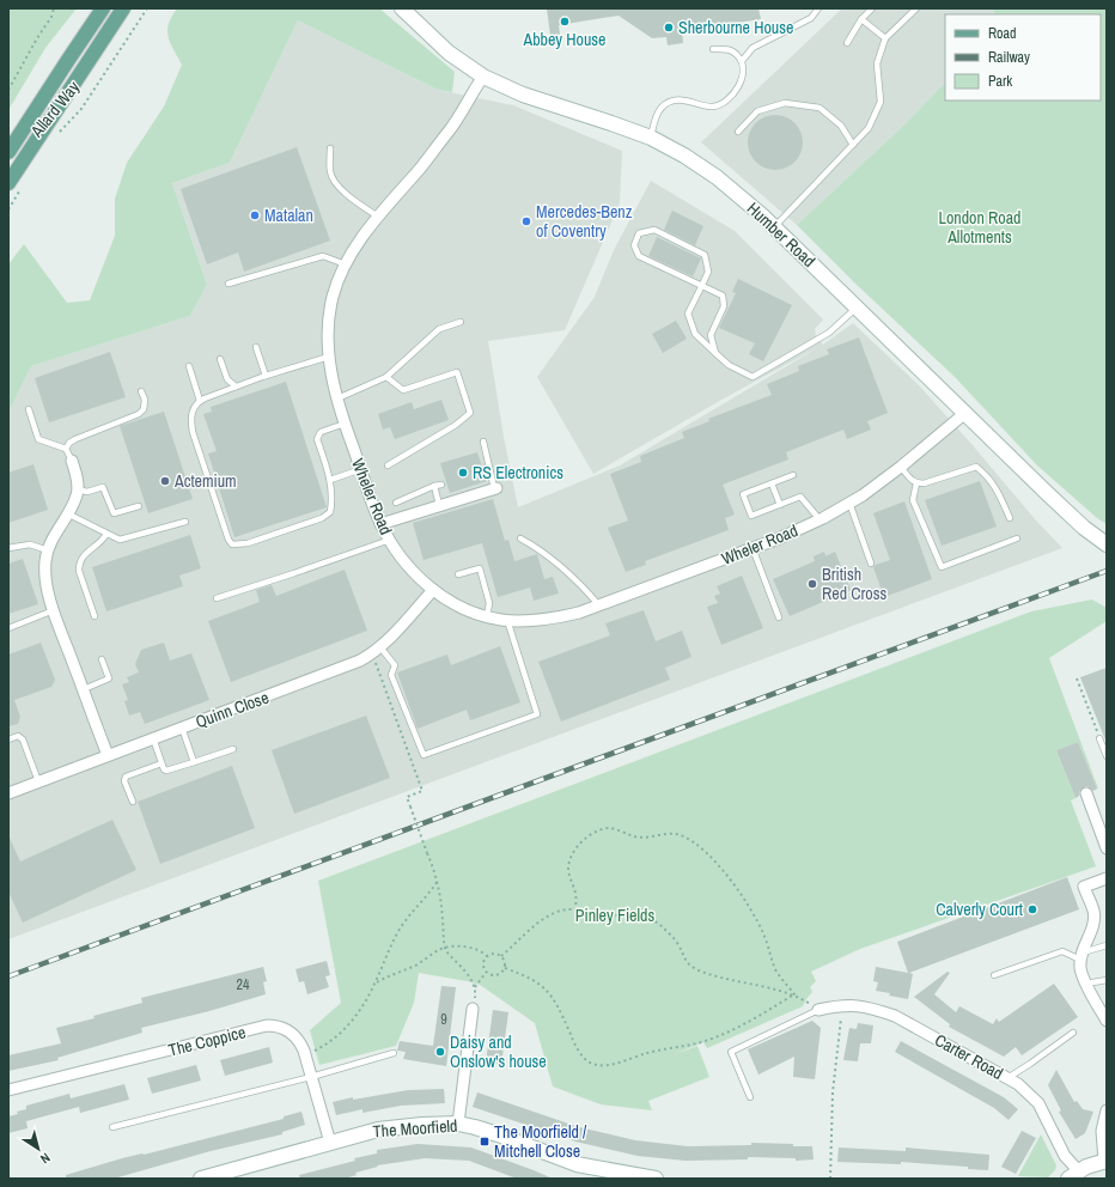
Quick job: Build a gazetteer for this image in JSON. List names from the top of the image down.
{
  "streets": {
    "main road": ["Allard Way", "Humber Road", "The Moorfield"],
    "street": [
      "Wheler Road",
      "Quinn Close",
      "The Coppice",
      "Carter Road"
    ]
  },
  "crossings": [
    ["Humber Road", "Wheler Road"],
    ["Wheler Road", "Quinn Close"],
    ["The Coppice", "The Moorfield"]
  ],
  "parks": ["London Road Allotments", "Pinley Fields"],
  "places": {
    "other": [
      "Abbey House",
      "Sherbourne House",
      "Matalan",
      "Mercedes-Benz of Coventry",
      "RS Electronics",
      "Actemium",
      "British Red Cross",
      "Calverly Court",
      "Daisy and Onslow's house"
    ],
    "transit": ["The Moorfield / Mitchell Close"]
  },
  "house_numbers": ["24", "9"],
  "legend": ["Road", "Railway", "Park"],
  "north": "bottom right"
}
